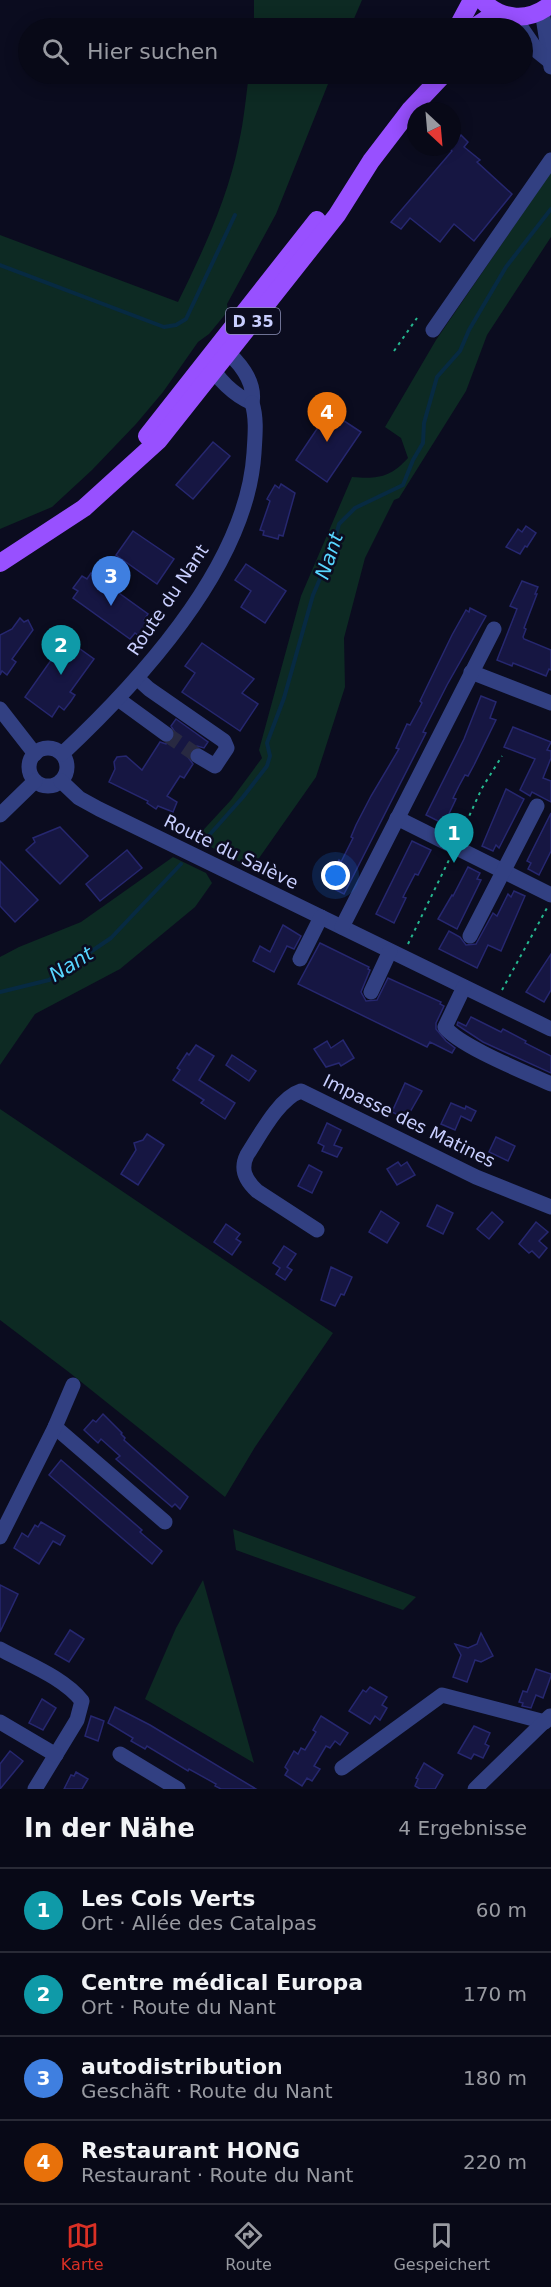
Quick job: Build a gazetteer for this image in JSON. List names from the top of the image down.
{
  "streets": {
    "main road": ["D 35"],
    "street": ["Route du Nant", "Route du Salève", "Impasse des Matines"]
  },
  "crossings": [
    ["D 35", "Route du Nant"],
    ["Route du Nant", "Route du Salève"]
  ],
  "water": ["Nant"],
  "north": "bottom right",
  "page": {
    "search": "Hier suchen",
    "pins": [
      "4",
      "3",
      "2",
      "1"
    ],
    "heading": ["In der Nähe", "4 Ergebnisse"],
    "list": [
      {
        "mark": "1",
        "name": "Les Cols Verts",
        "note": "Ort · Allée des Catalpas",
        "value": "60 m"
      },
      {
        "mark": "2",
        "name": "Centre médical Europa",
        "note": "Ort · Route du Nant",
        "value": "170 m"
      },
      {
        "mark": "3",
        "name": "autodistribution",
        "note": "Geschäft · Route du Nant",
        "value": "180 m"
      },
      {
        "mark": "4",
        "name": "Restaurant HONG",
        "note": "Restaurant · Route du Nant",
        "value": "220 m"
      }
    ],
    "nav": ["Karte", "Route", "Gespeichert"]
  }
}
